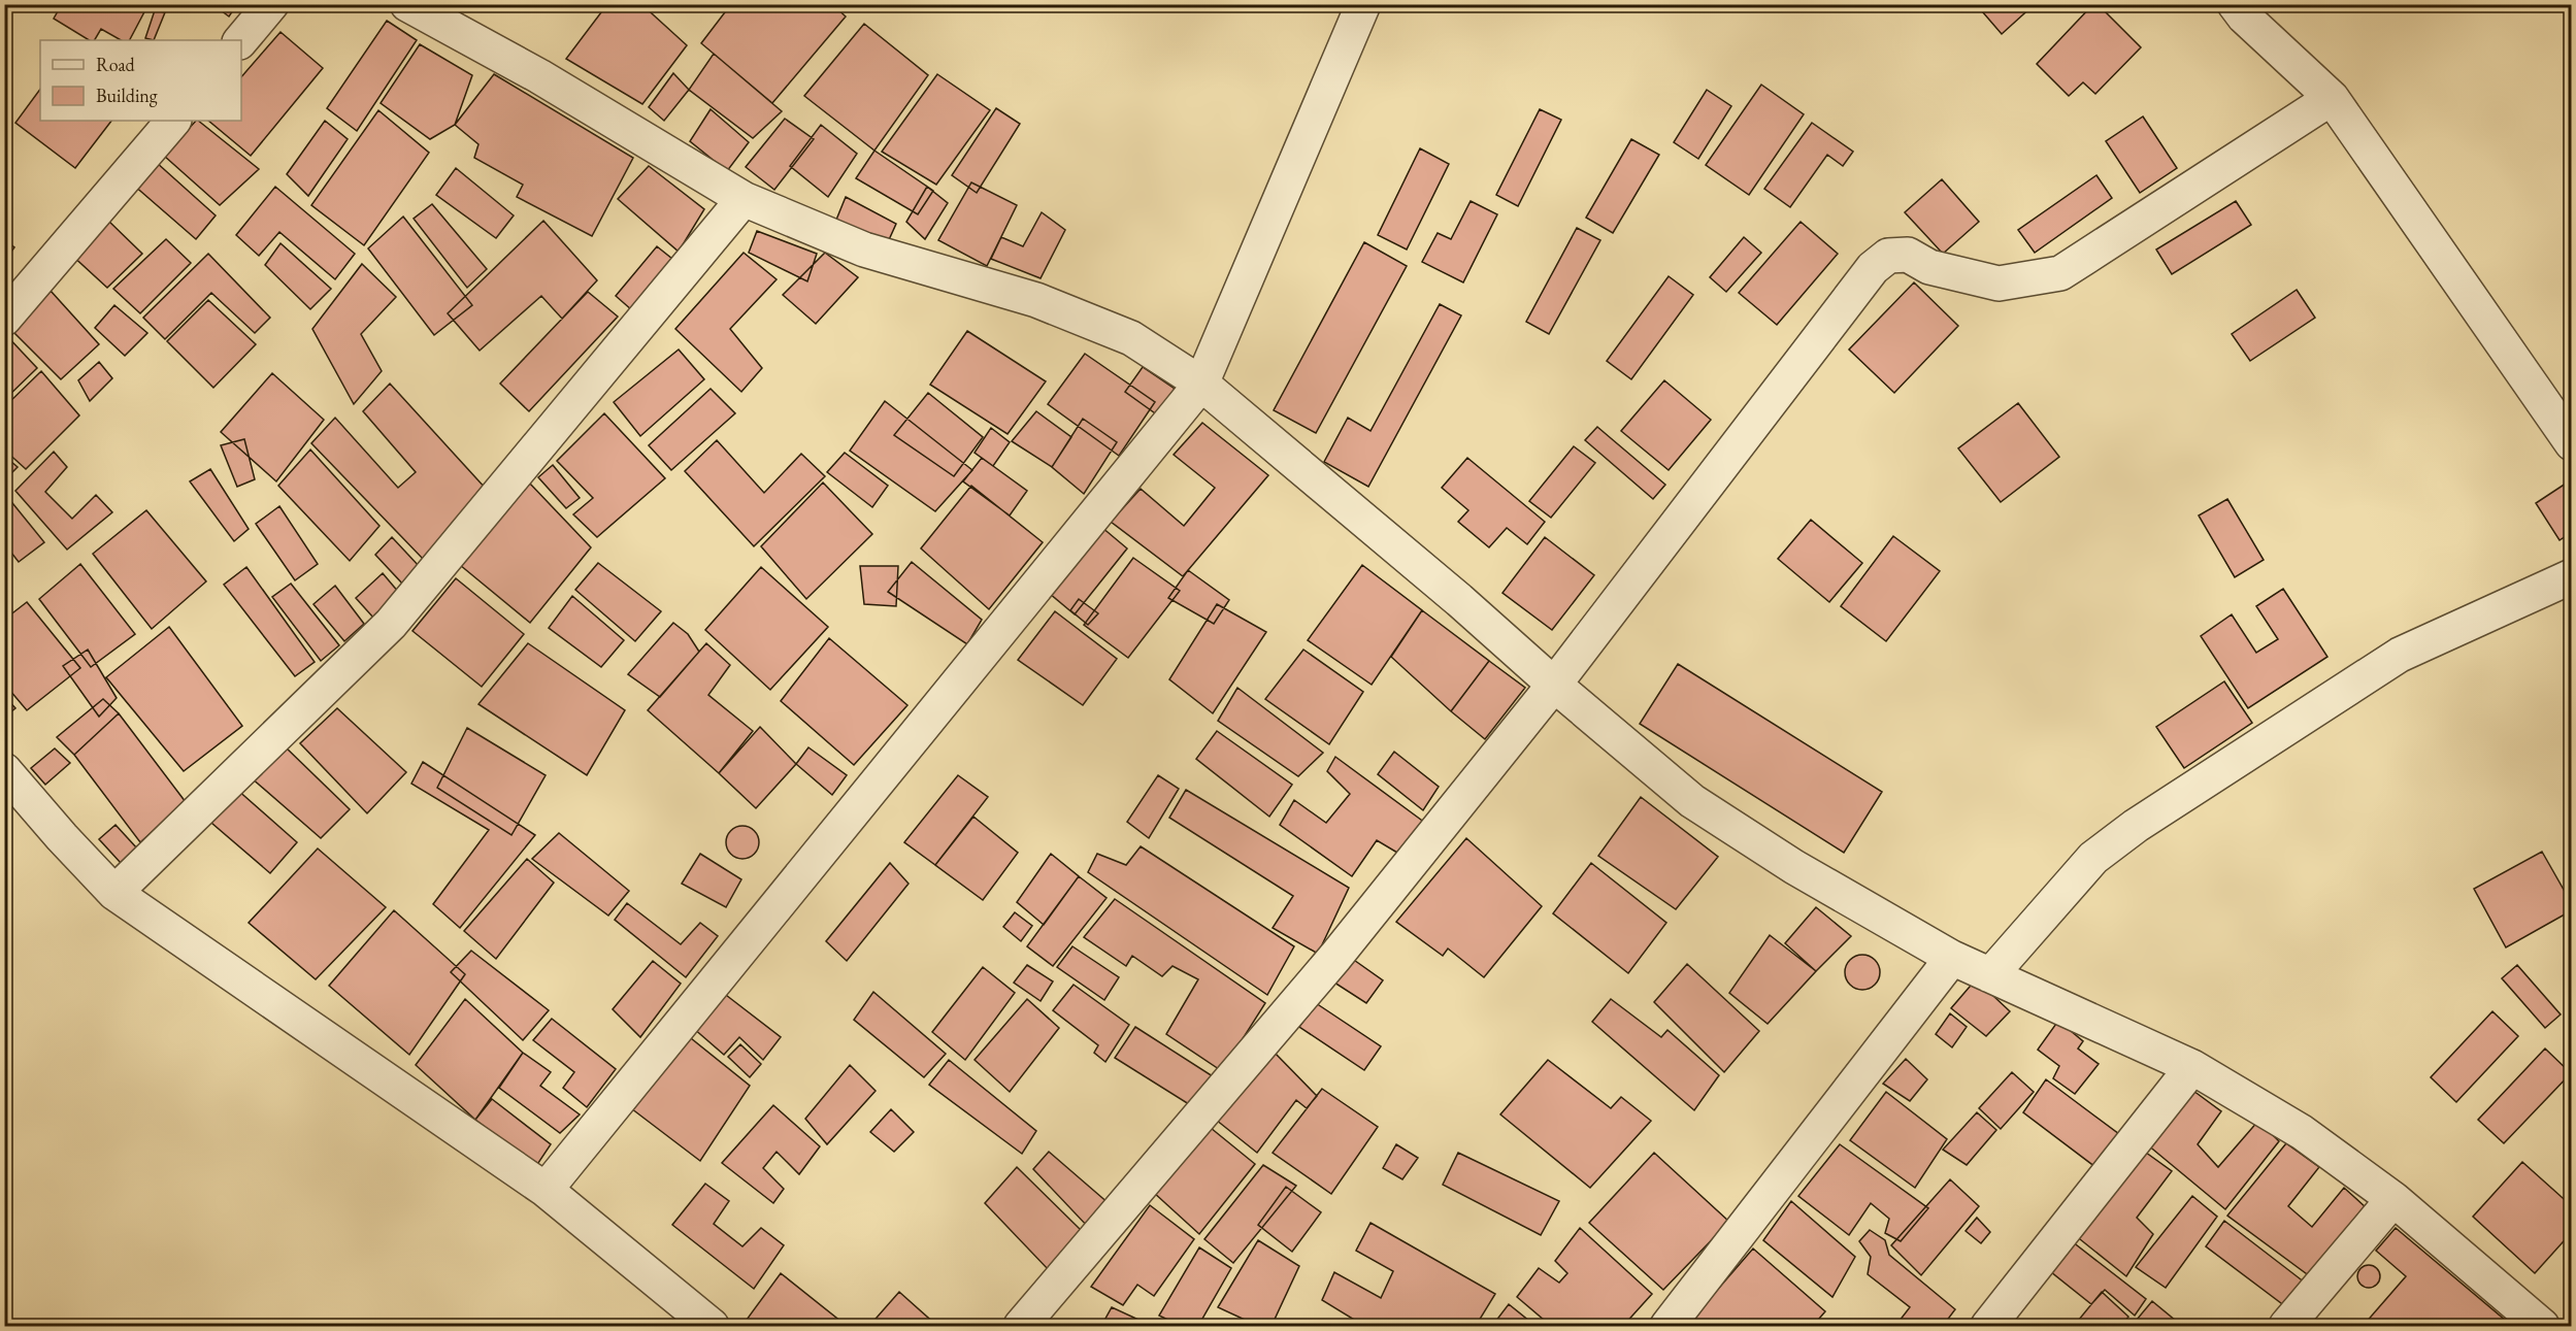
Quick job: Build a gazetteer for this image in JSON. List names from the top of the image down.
{
  "legend": ["Road", "Building"]
}
